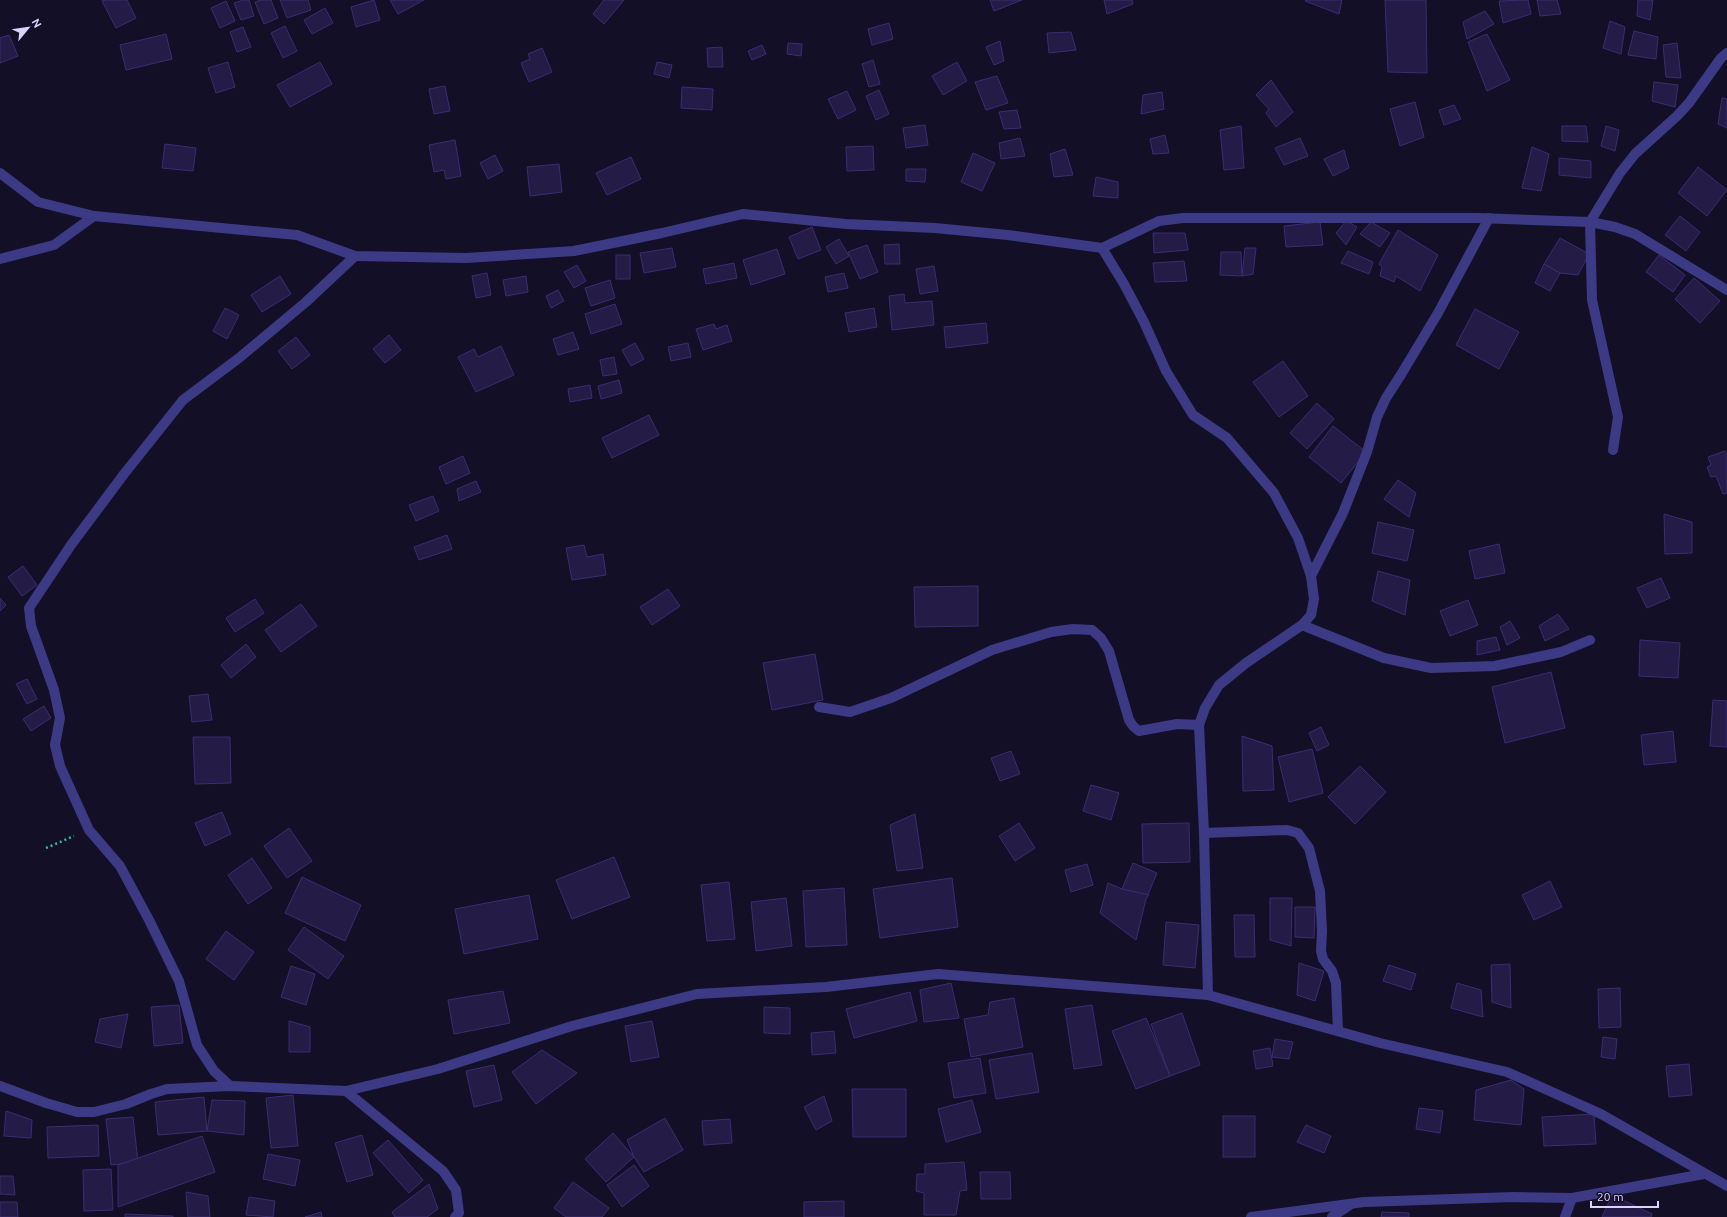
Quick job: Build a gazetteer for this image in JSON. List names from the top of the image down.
{
  "scale_bar": "20 m",
  "north": "top right"
}
